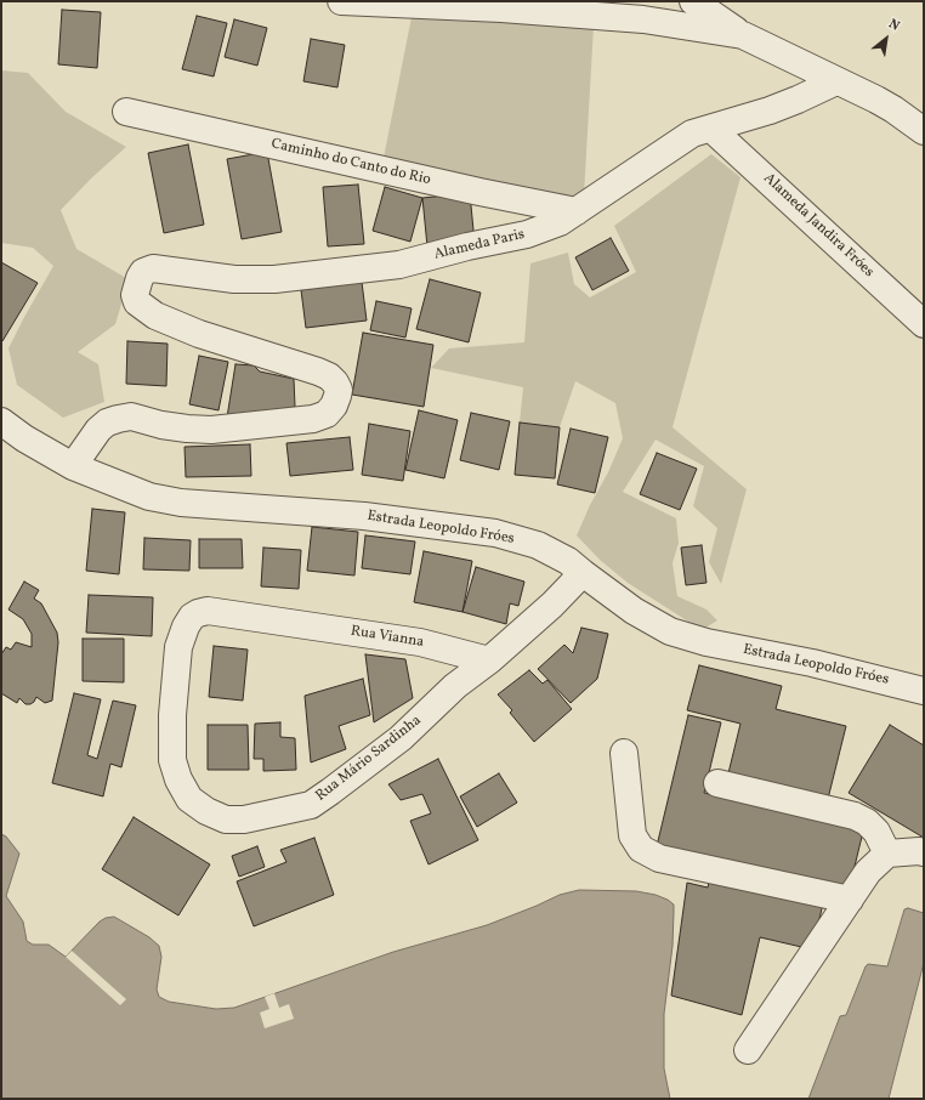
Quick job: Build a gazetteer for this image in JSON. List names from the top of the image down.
{
  "streets": {
    "street": [
      "Caminho do Canto do Rio",
      "Alameda Jandira Fróes",
      "Alameda Paris",
      "Estrada Leopoldo Fróes",
      "Rua Vianna",
      "Rua Mário Sardinha"
    ]
  },
  "crossings": [
    ["Caminho do Canto do Rio", "Alameda Paris"],
    ["Alameda Jandira Fróes", "Alameda Paris"],
    ["Alameda Paris", "Estrada Leopoldo Fróes"],
    ["Rua Vianna", "Rua Mário Sardinha"]
  ],
  "north": "top right"
}
